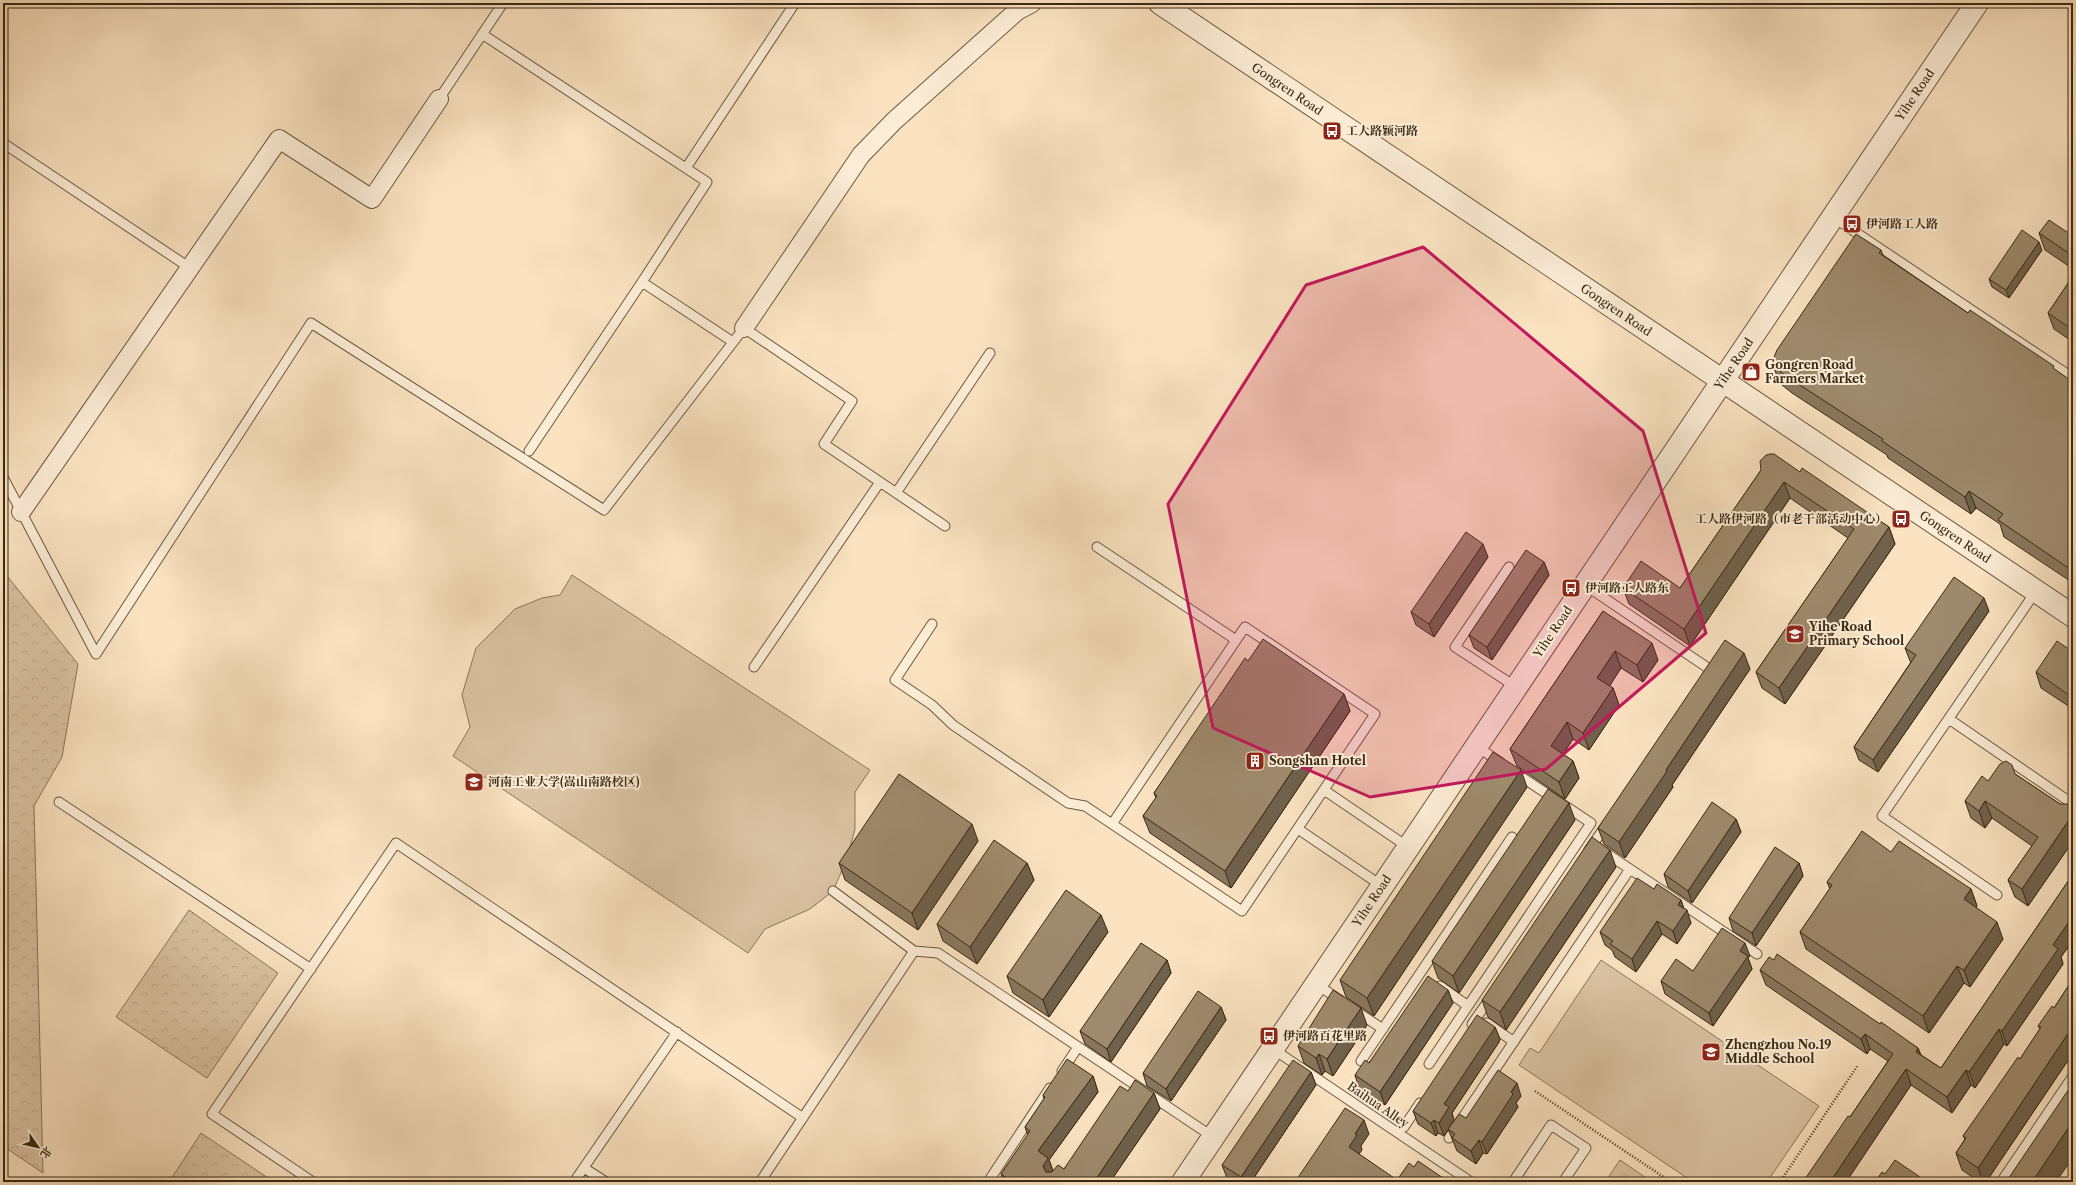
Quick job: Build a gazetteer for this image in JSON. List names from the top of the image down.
{
  "streets": {
    "street": ["Gongren Road", "Yihe Road"],
    "lane": ["Baihua Alley"]
  },
  "crossings": [
    ["Gongren Road", "Yihe Road"],
    ["Yihe Road", "Baihua Alley"]
  ],
  "places": {
    "bus stop": [
      "工人路颖河路",
      "伊河路工人路",
      "工人路伊河路（市老干部活动中心）",
      "伊河路工人路东",
      "伊河路百花里路"
    ],
    "shop": ["Gongren Road Farmers Market"],
    "school or university": ["Yihe Road Primary School", "河南工业大学(嵩山南路校区)", "Zhengzhou No.19 Middle School"],
    "building": ["Songshan Hotel"]
  },
  "north": "bottom right"
}
